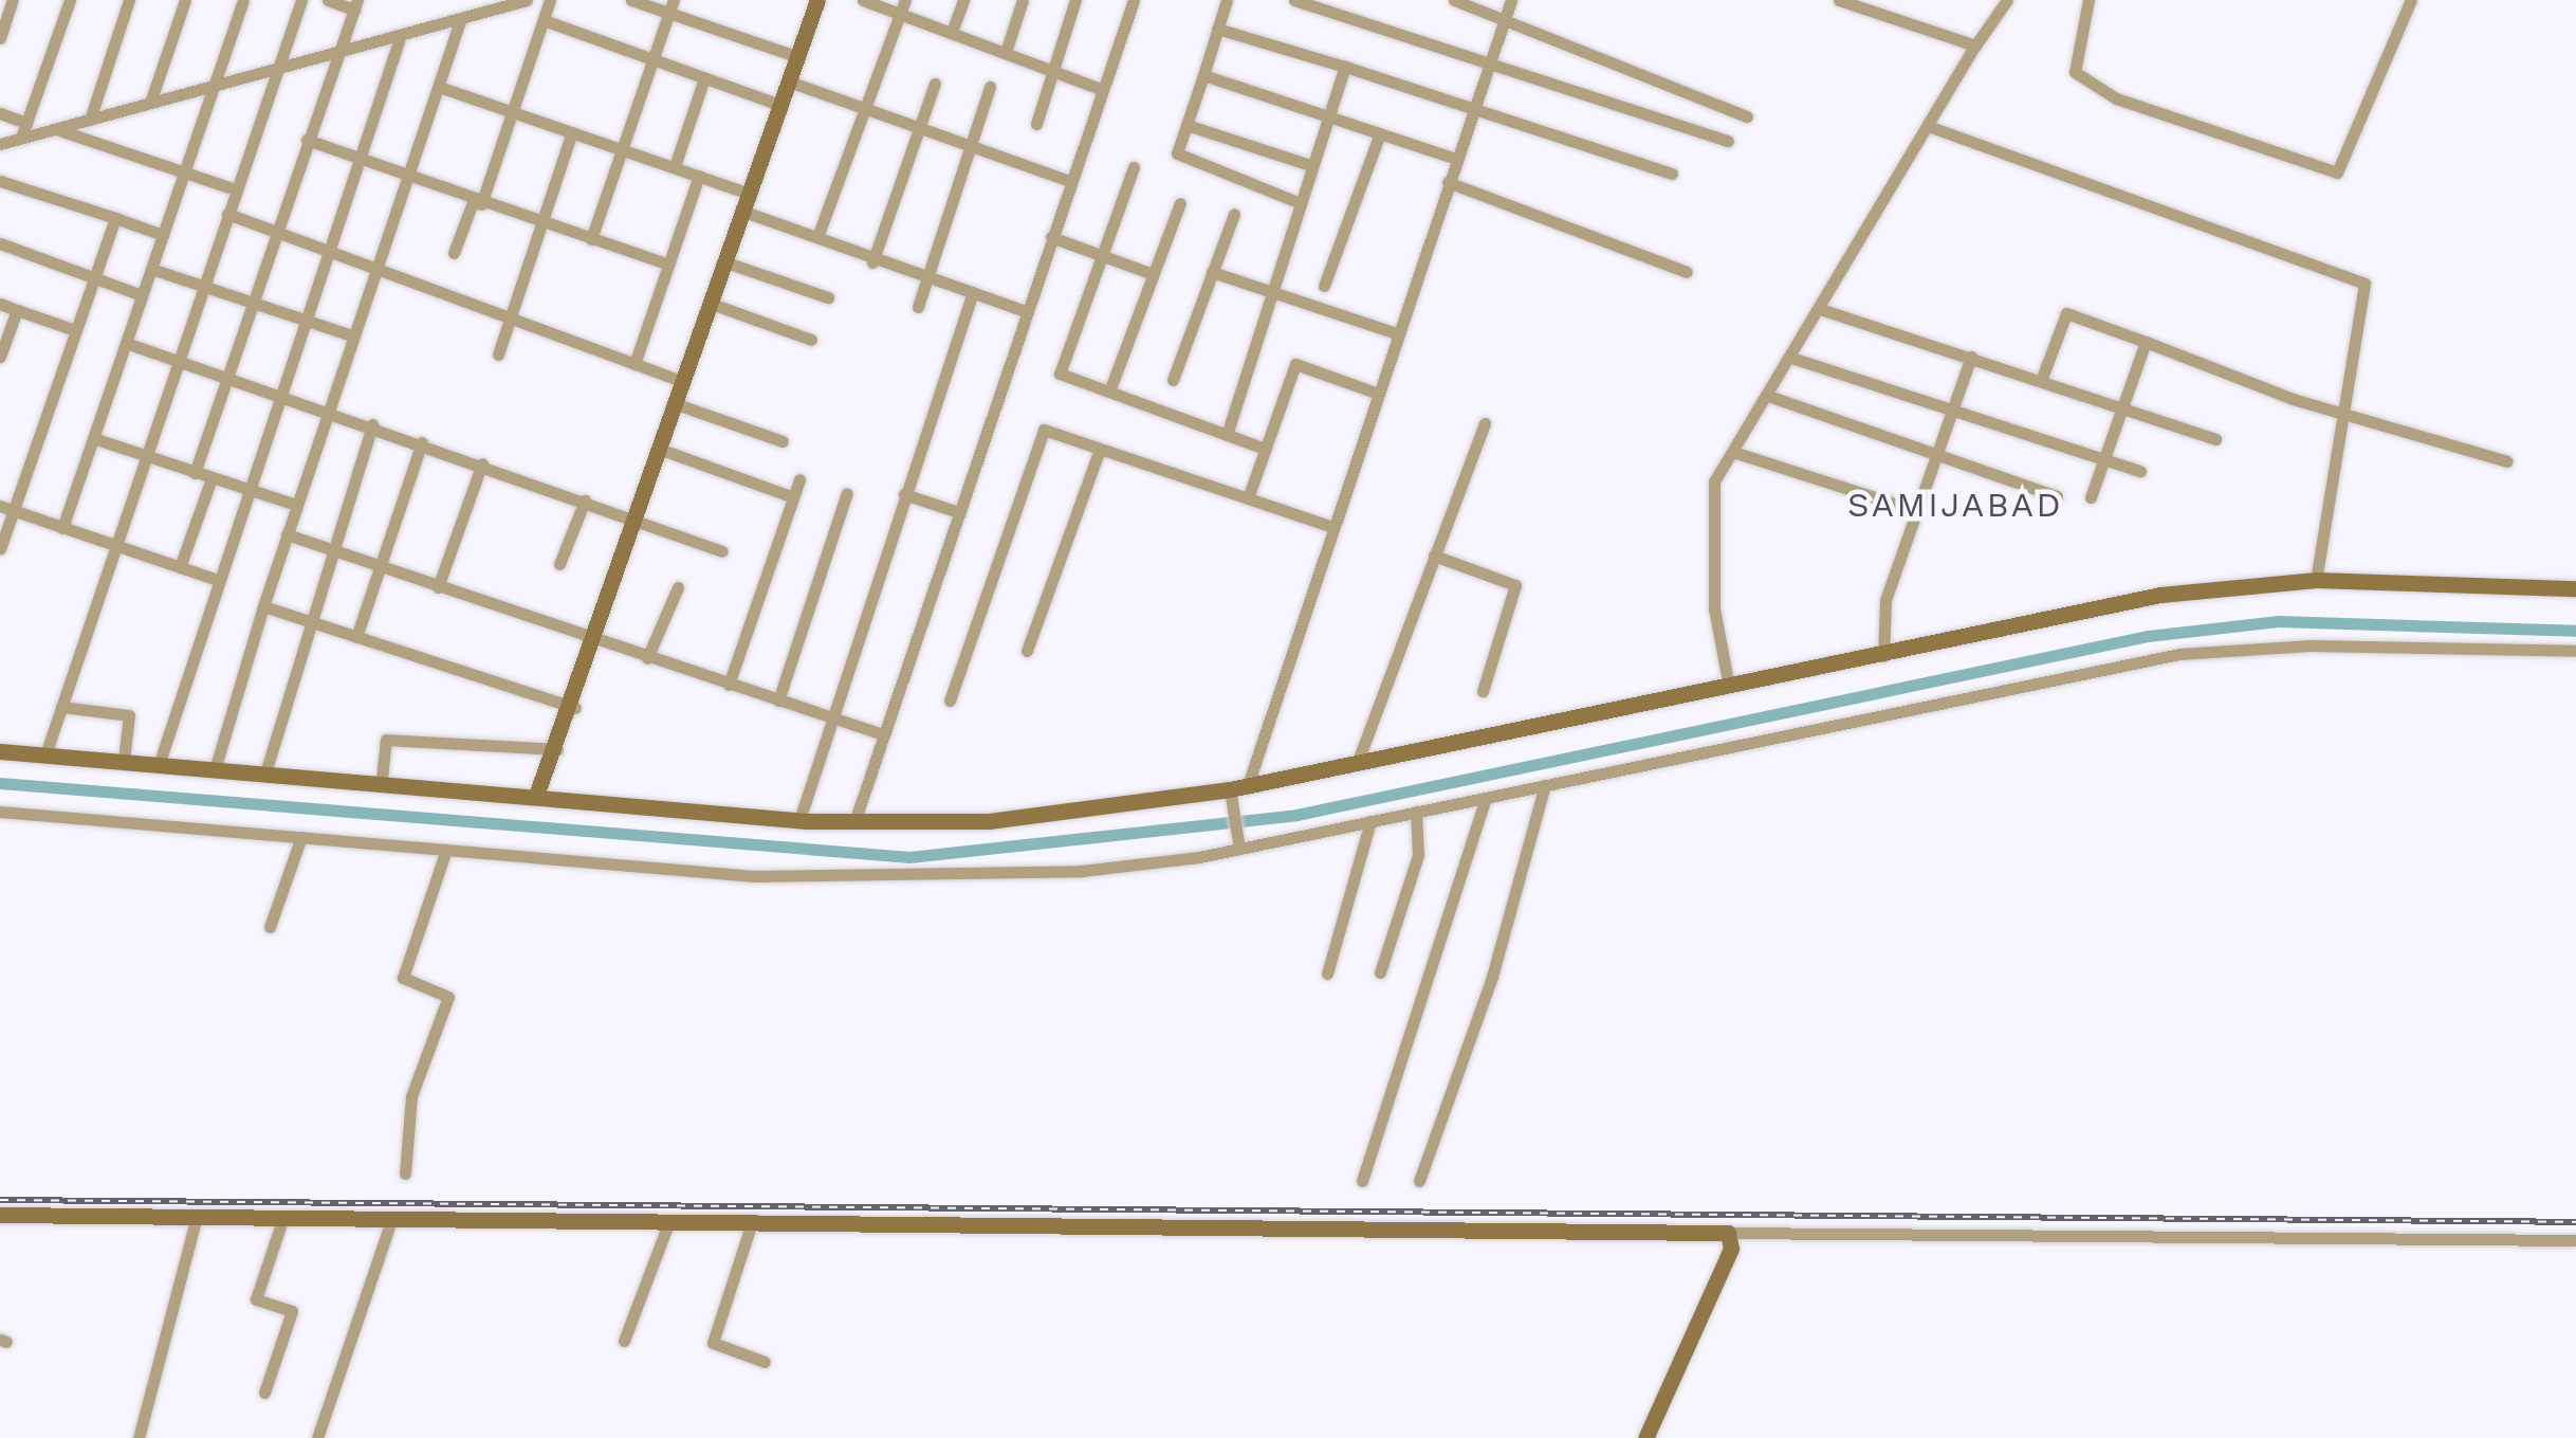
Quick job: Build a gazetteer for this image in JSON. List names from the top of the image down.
{
  "districts": ["SAMIJABAD"]
}
